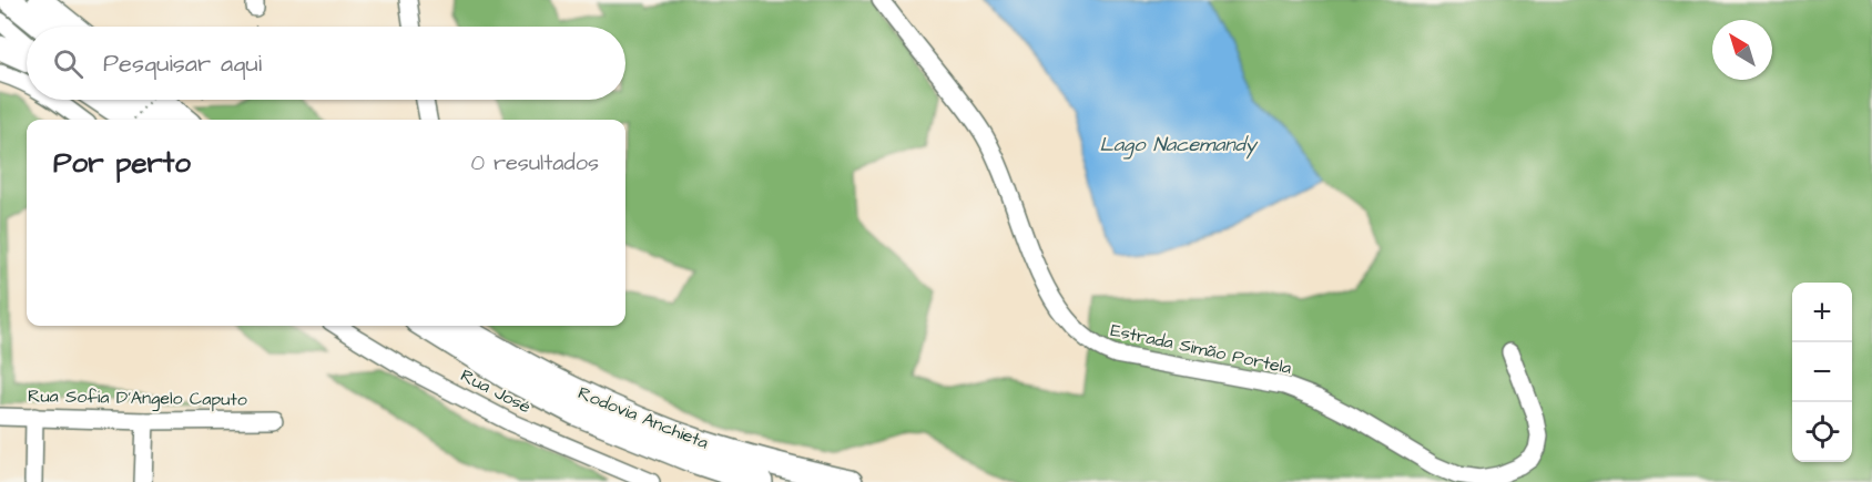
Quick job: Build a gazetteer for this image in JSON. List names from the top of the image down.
{
  "streets": {
    "highway": ["Rodovia Anchieta"],
    "street": ["Estrada Simão Portela", "Rua José", "Rua Sofia D'Angelo Caputo"]
  },
  "water": ["Lago Nacemandy"],
  "north": "top left",
  "page": {
    "search": "Pesquisar aqui",
    "heading": ["Por perto", "0 resultados"],
    "map_buttons": ["+", "−"]
  }
}
